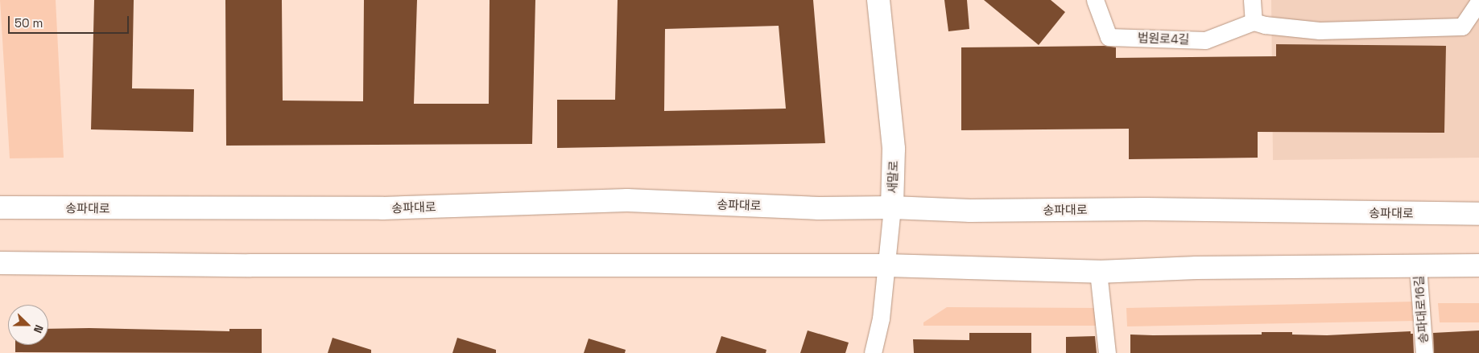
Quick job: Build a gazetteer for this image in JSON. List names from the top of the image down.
{
  "streets": {
    "main road": ["새말로", "송파대로"],
    "street": ["법원로4길", "송파대로16길"]
  },
  "crossings": [
    ["새말로", "송파대로"]
  ],
  "scale_bar": "50 m",
  "north": "right"
}
